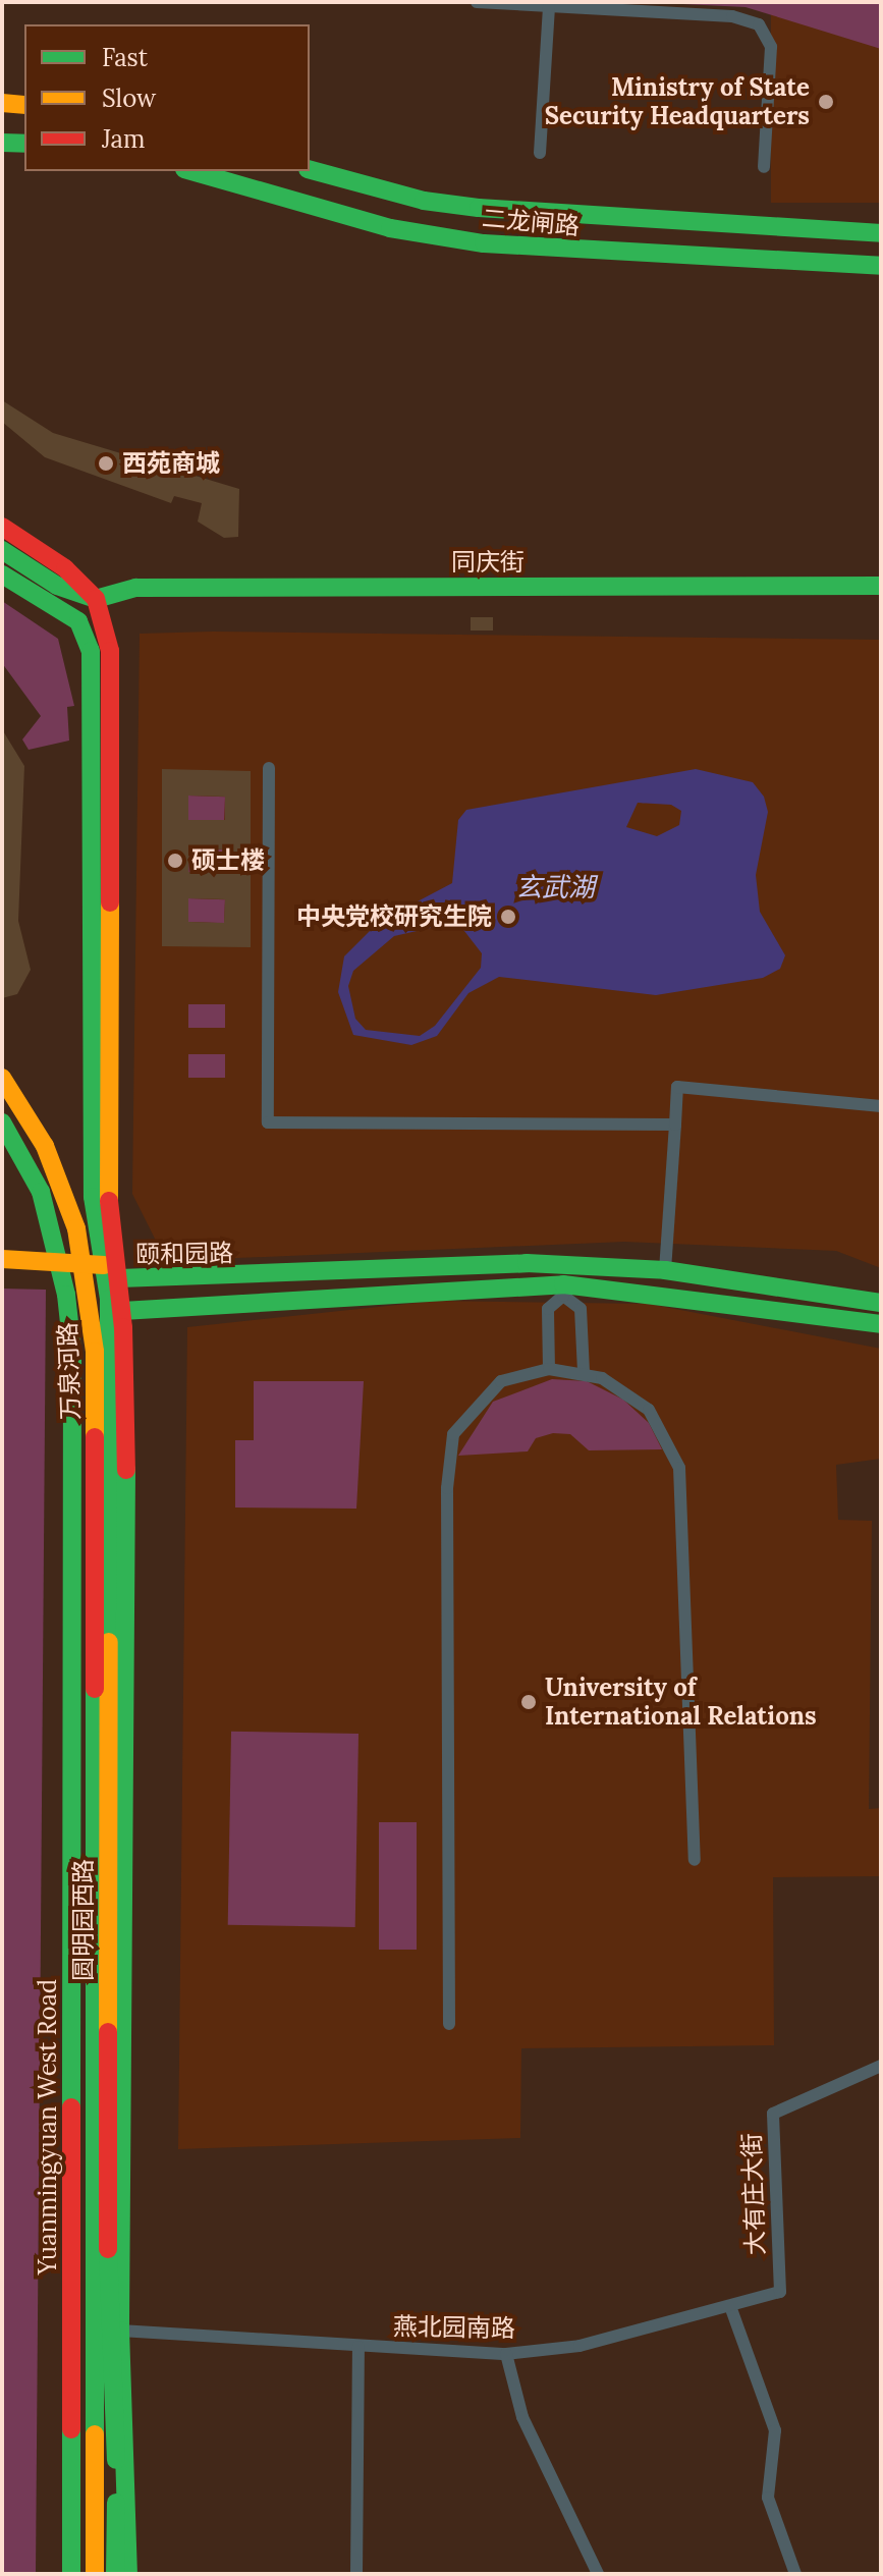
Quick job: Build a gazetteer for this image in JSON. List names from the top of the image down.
{
  "streets": {
    "main road": [
      "二龙闸路",
      "同庆街",
      "颐和园路",
      "万泉河路",
      "圆明园西路",
      "Yuanmingyuan West Road"
    ],
    "street": ["大有庄大街", "燕北园南路"]
  },
  "crossings": [
    ["同庆街", "颐和园路"],
    ["颐和园路", "圆明园西路"],
    ["万泉河路", "Yuanmingyuan West Road"],
    ["圆明园西路", "燕北园南路"],
    ["大有庄大街", "燕北园南路"]
  ],
  "water": ["玄武湖"],
  "places": [
    "Ministry of State Security Headquarters",
    "西苑商城",
    "硕士楼",
    "中央党校研究生院",
    "University of International Relations"
  ],
  "legend": ["Fast", "Slow", "Jam"]
}
